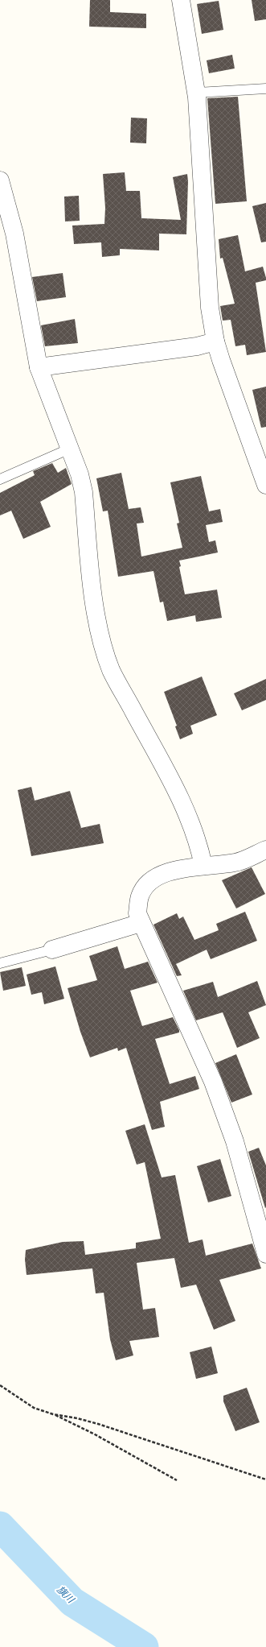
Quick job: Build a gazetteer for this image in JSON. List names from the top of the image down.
{
  "water": ["旗川"]
}
